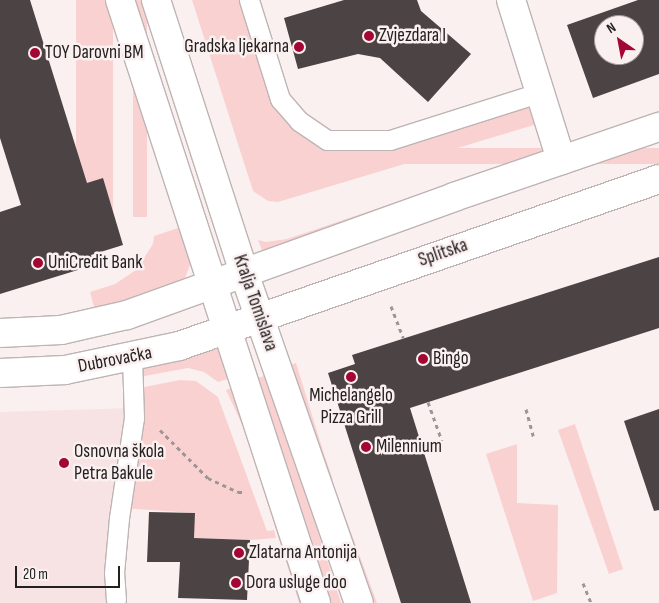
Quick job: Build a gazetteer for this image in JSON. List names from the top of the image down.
{
  "streets": {
    "main road": ["Splitska", "Kralja Tomislava", "Dubrovačka"]
  },
  "crossings": [
    ["Splitska", "Kralja Tomislava"],
    ["Splitska", "Dubrovačka"],
    ["Kralja Tomislava", "Dubrovačka"]
  ],
  "places": [
    "Zvjezdara I",
    "Gradska ljekarna",
    "TOY Darovni BM",
    "UniCredit Bank",
    "Bingo",
    "Michelangelo Pizza Grill",
    "Milennium",
    "Osnovna škola Petra Bakule",
    "Zlatarna Antonija",
    "Dora usluge doo"
  ],
  "scale_bar": "20 m",
  "north": "top left"
}
